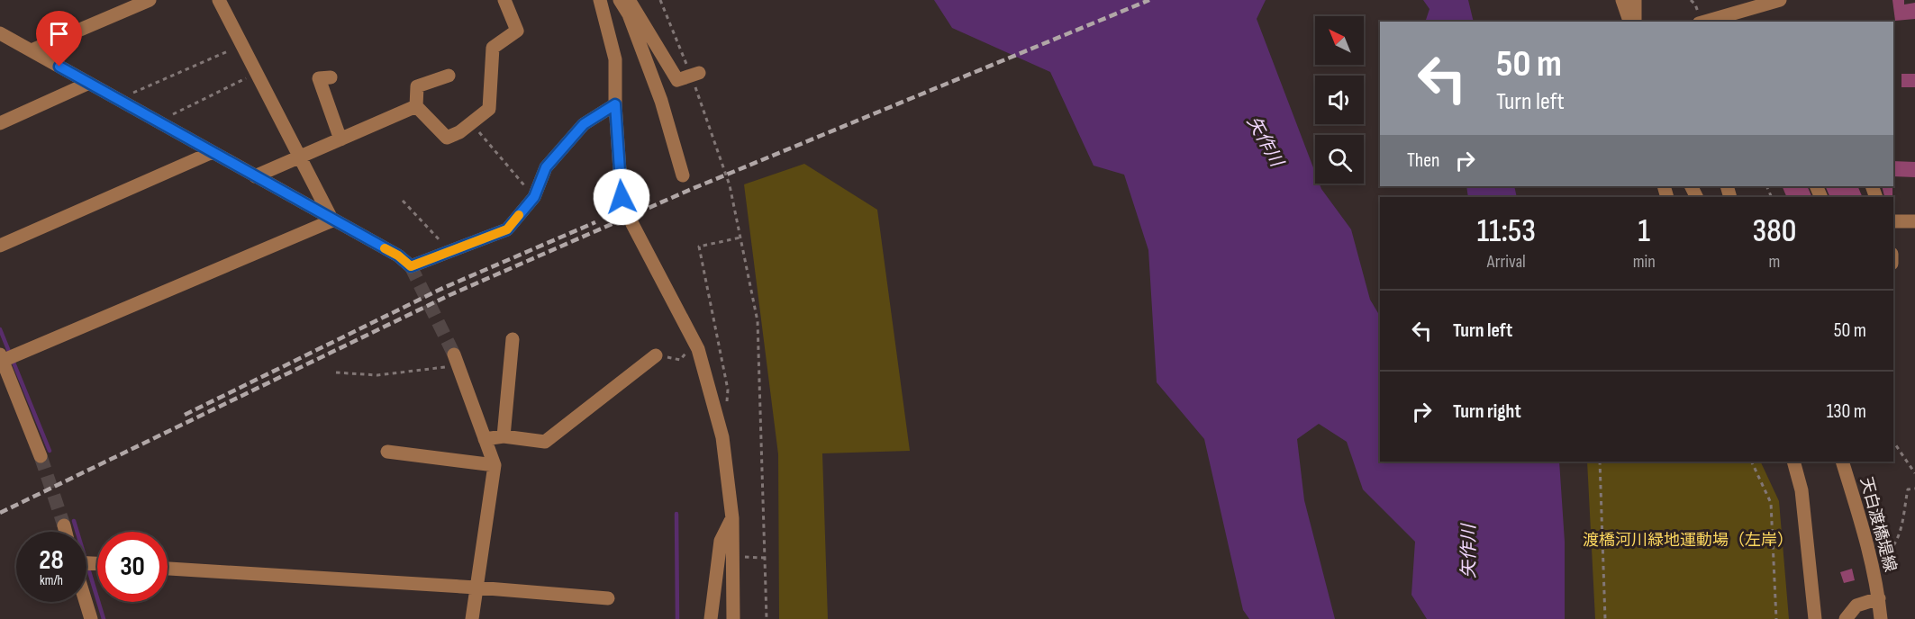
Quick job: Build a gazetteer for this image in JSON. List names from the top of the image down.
{
  "streets": {
    "street": ["天白渡橋堤線"]
  },
  "water": ["矢作川"],
  "parks": ["渡橋河川緑地運動場（左岸）"],
  "north": "top left",
  "page": {
    "turn": ["50 m", "Turn left"],
    "then": "Then",
    "eta": [
      "11:53",
      "Arrival",
      "1",
      "min",
      "380",
      "m"
    ],
    "list": [
      {
        "name": "Turn left",
        "value": "50 m"
      },
      {
        "name": "Turn right",
        "value": "130 m"
      }
    ],
    "speed": "28 km/h",
    "limit": "30"
  }
}
